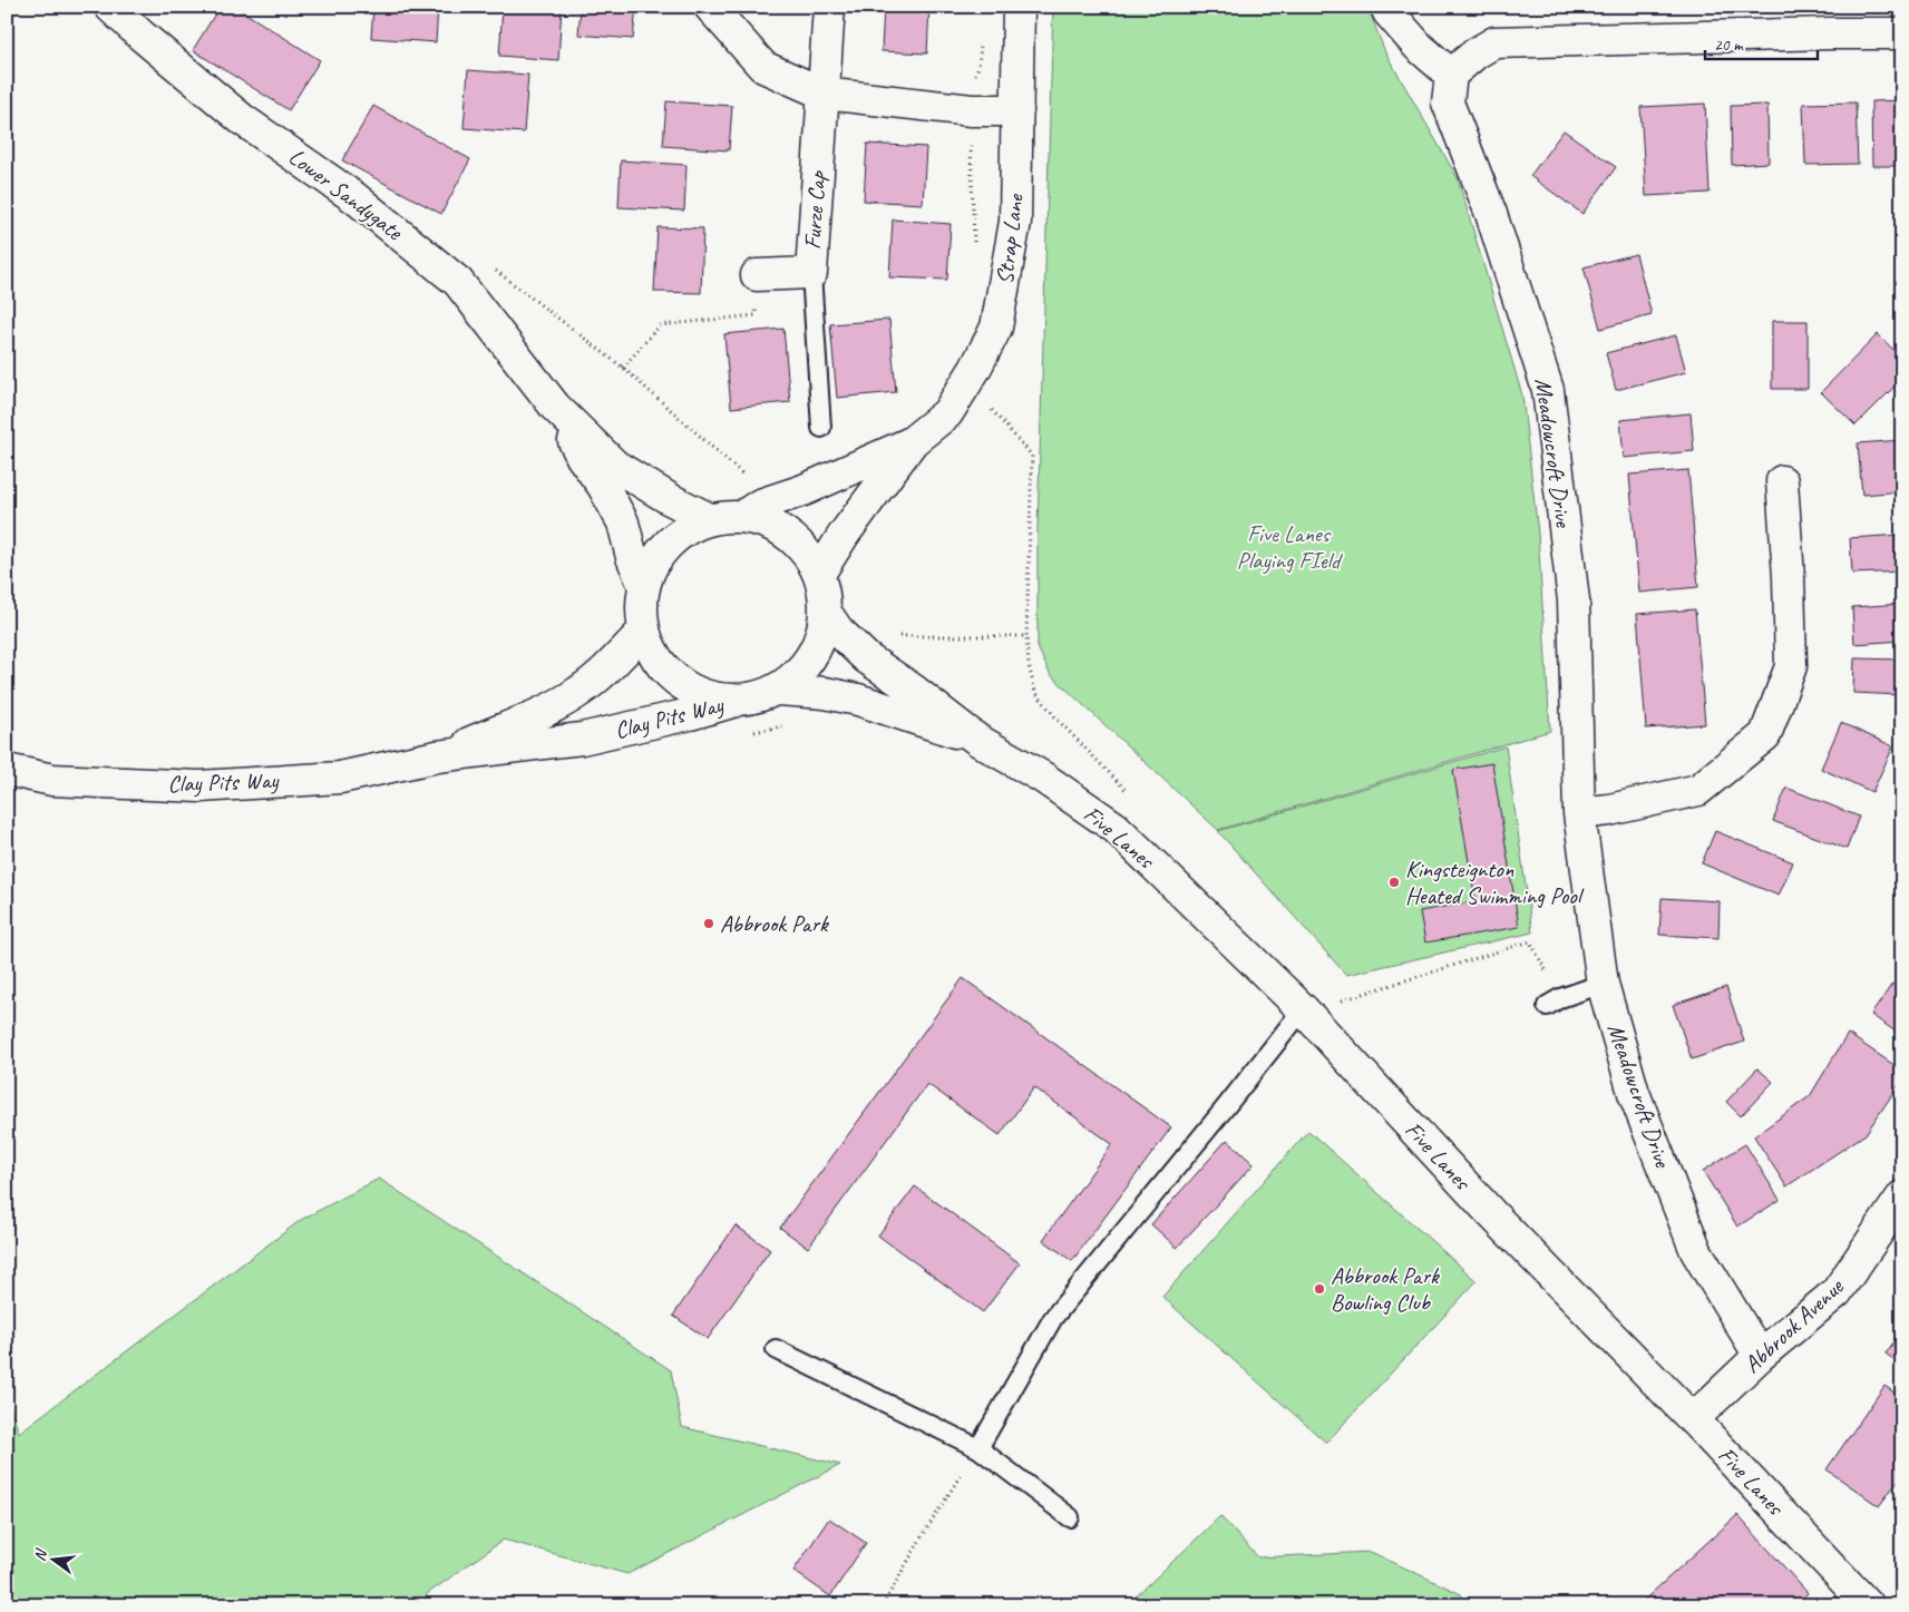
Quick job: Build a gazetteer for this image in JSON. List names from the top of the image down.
{
  "streets": {
    "street": [
      "Lower Sandygate",
      "Furze Cap",
      "Strap Lane",
      "Meadowcroft Drive",
      "Clay Pits Way",
      "Five Lanes",
      "Abbrook Avenue"
    ]
  },
  "crossings": [
    ["Lower Sandygate", "Strap Lane"],
    ["Lower Sandygate", "Clay Pits Way"],
    ["Lower Sandygate", "Five Lanes"],
    ["Strap Lane", "Clay Pits Way"],
    ["Strap Lane", "Five Lanes"],
    ["Meadowcroft Drive", "Abbrook Avenue"],
    ["Clay Pits Way", "Five Lanes"],
    ["Five Lanes", "Abbrook Avenue"]
  ],
  "parks": ["Five Lanes Playing FIeld"],
  "places": ["Kingsteignton Heated Swimming Pool", "Abbrook Park", "Abbrook Park Bowling Club"],
  "scale_bar": "20 m",
  "north": "left"
}
